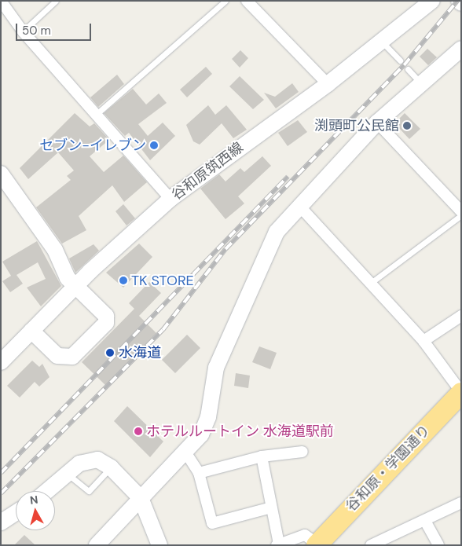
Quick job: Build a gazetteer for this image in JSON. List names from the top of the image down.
{
  "streets": {
    "highway": ["谷和原・学園通り"],
    "street": ["谷和原筑西線"]
  },
  "places": [
    "渕頭町公民館",
    "セブン-イレブン",
    "TK STORE",
    "水海道",
    "ホテルルートイン 水海道駅前"
  ],
  "scale_bar": "50 m",
  "north": "top"
}
